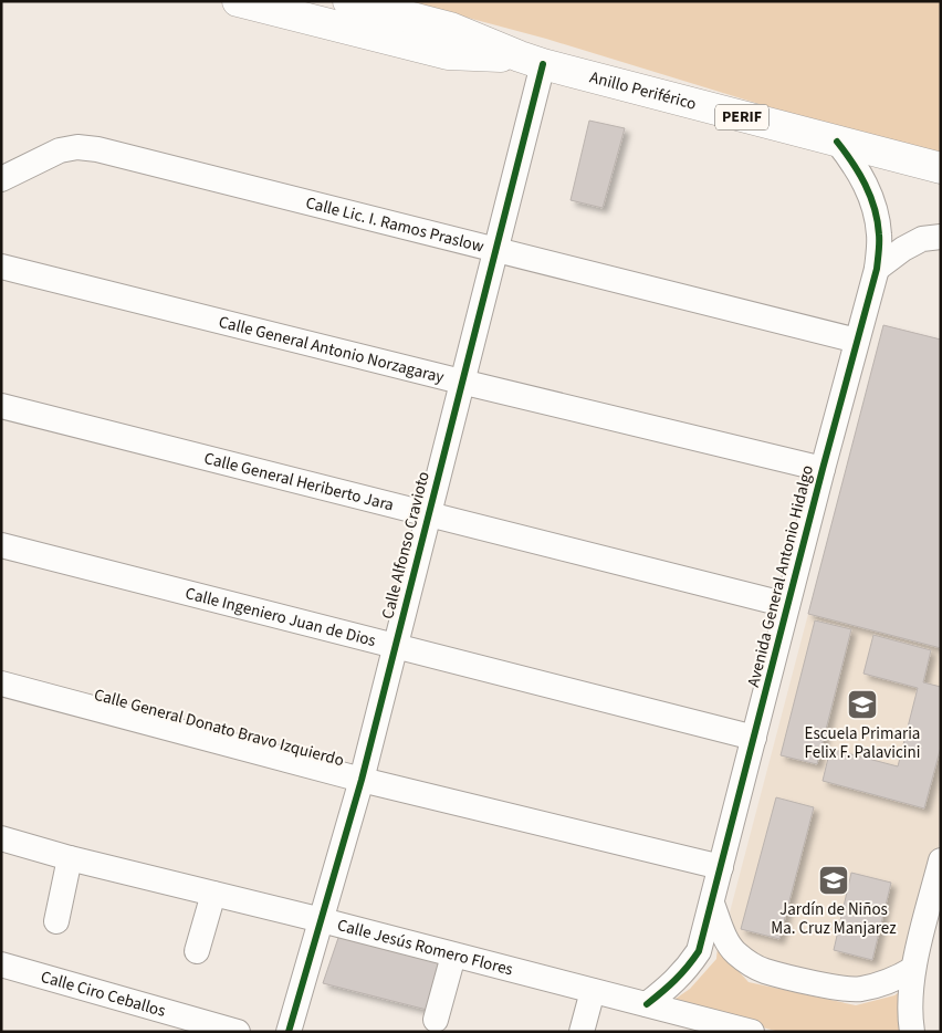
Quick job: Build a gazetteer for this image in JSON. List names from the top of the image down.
{
  "streets": {
    "main road": ["Anillo Periférico", "PERIF"],
    "street": [
      "Calle Lic. I. Ramos Praslow",
      "Calle General Antonio Norzagaray",
      "Calle General Heriberto Jara",
      "Calle Alfonso Cravioto",
      "Avenida General Antonio Hidalgo",
      "Calle Ingeniero Juan de Dios",
      "Calle General Donato Bravo Izquierdo",
      "Calle Jesús Romero Flores",
      "Calle Ciro Ceballos"
    ]
  },
  "crossings": [
    ["Anillo Periférico", "Calle Alfonso Cravioto"],
    ["Anillo Periférico", "Avenida General Antonio Hidalgo"],
    ["Calle Lic. I. Ramos Praslow", "Calle Alfonso Cravioto"],
    ["Calle Lic. I. Ramos Praslow", "Avenida General Antonio Hidalgo"],
    ["Calle General Antonio Norzagaray", "Calle Alfonso Cravioto"],
    ["Calle General Antonio Norzagaray", "Avenida General Antonio Hidalgo"],
    ["Calle General Heriberto Jara", "Calle Alfonso Cravioto"],
    ["Calle General Heriberto Jara", "Avenida General Antonio Hidalgo"],
    ["Calle Alfonso Cravioto", "Calle Ingeniero Juan de Dios"],
    ["Calle Alfonso Cravioto", "Calle General Donato Bravo Izquierdo"],
    ["Calle Alfonso Cravioto", "Calle Jesús Romero Flores"],
    ["Avenida General Antonio Hidalgo", "Calle Ingeniero Juan de Dios"],
    ["Avenida General Antonio Hidalgo", "Calle General Donato Bravo Izquierdo"],
    ["Avenida General Antonio Hidalgo", "Calle Jesús Romero Flores"]
  ],
  "places": {
    "school or university": ["Escuela Primaria Felix F. Palavicini", "Jardín de Niños Ma. Cruz Manjarez"]
  }
}
